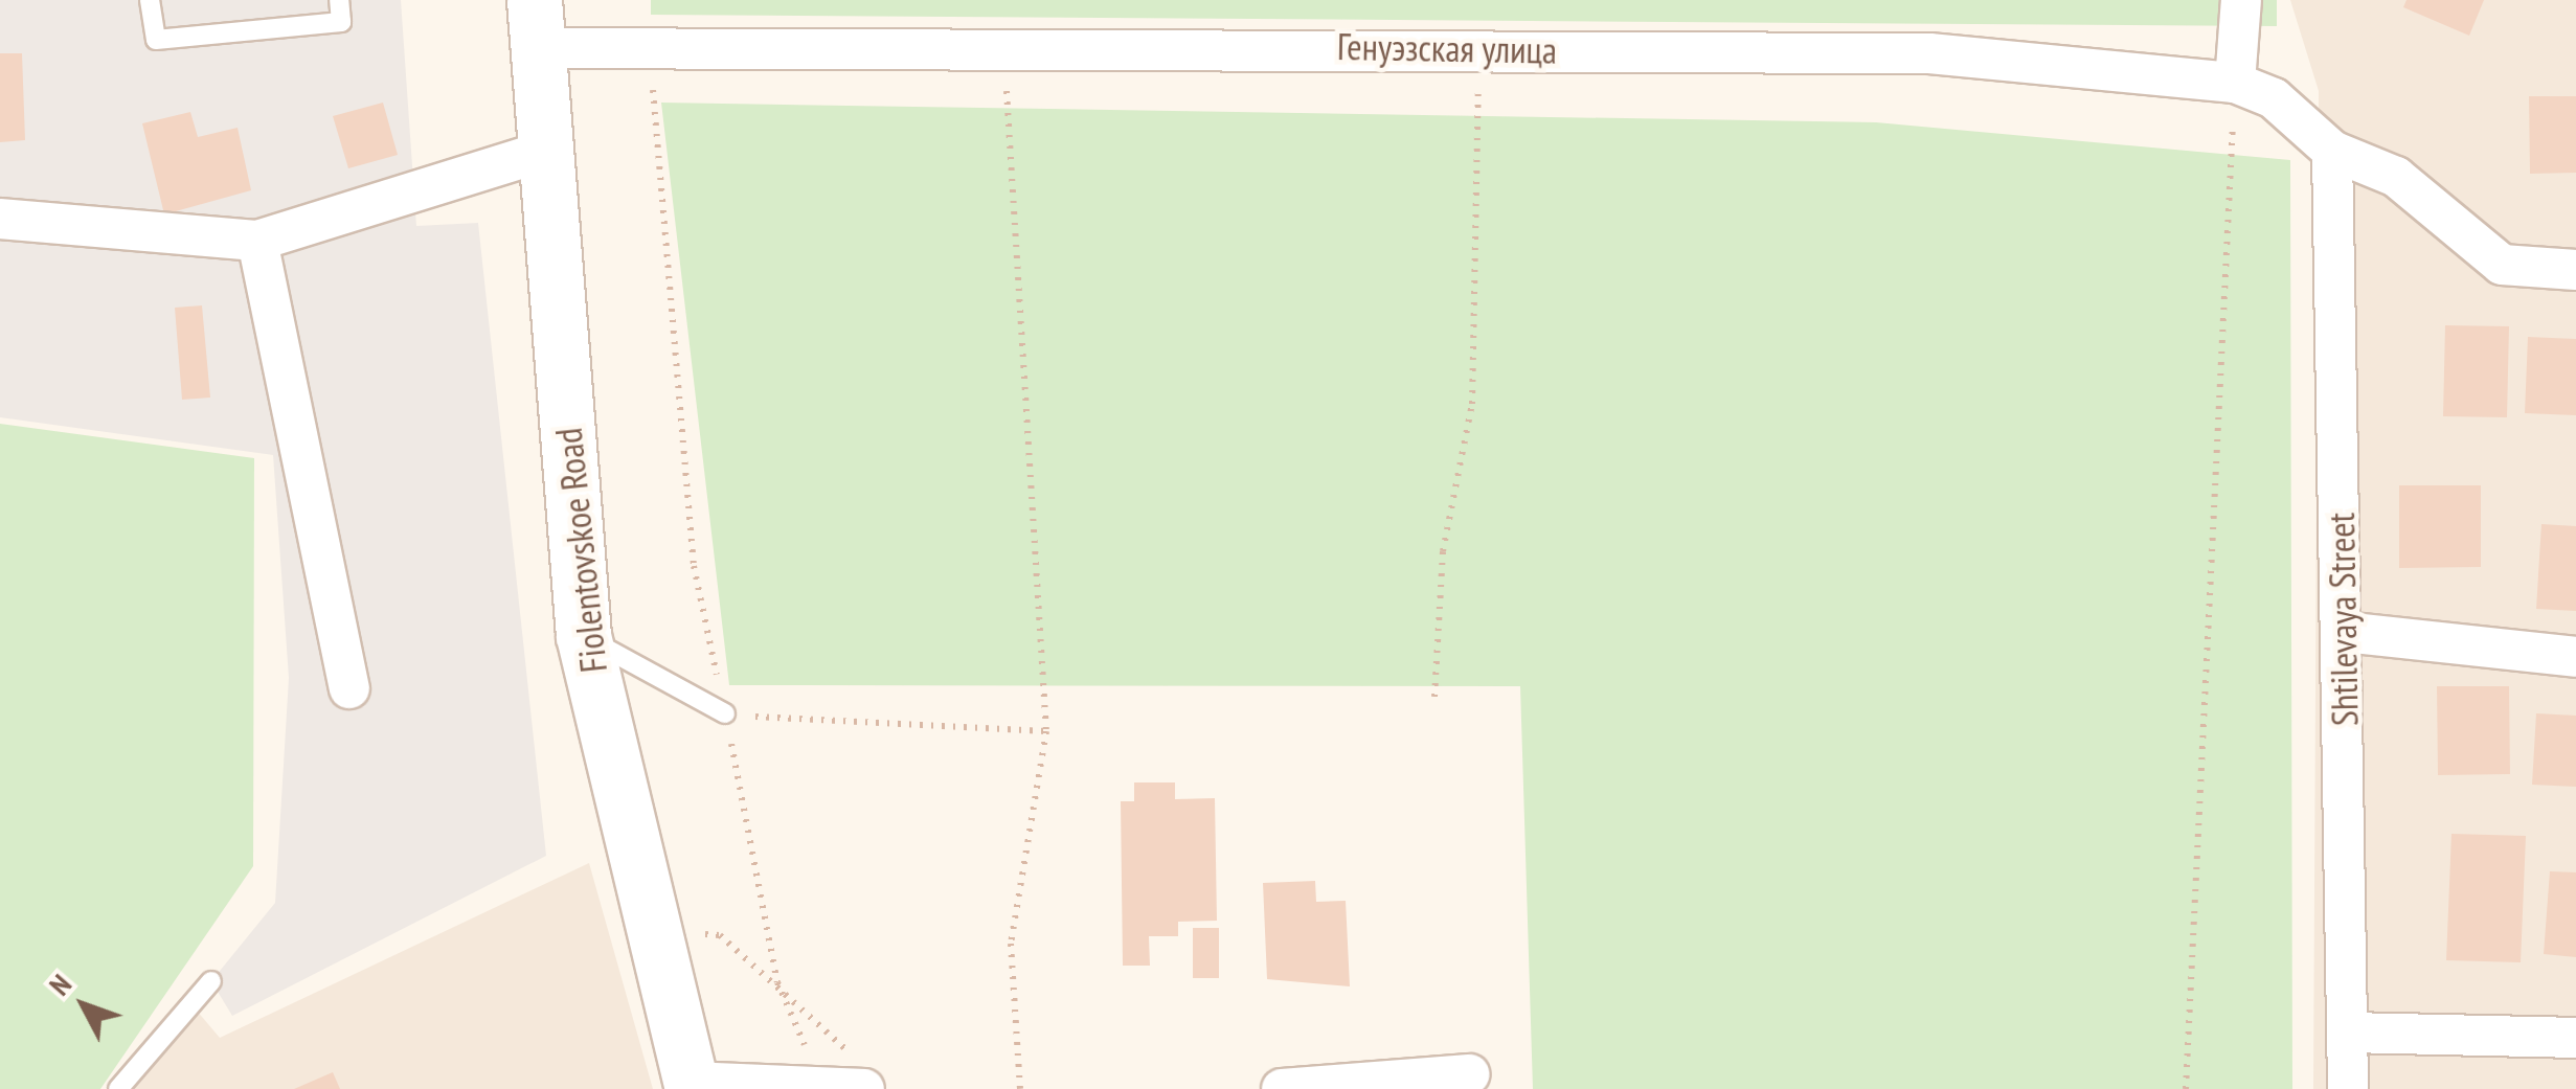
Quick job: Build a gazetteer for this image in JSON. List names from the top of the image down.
{
  "streets": {
    "main road": ["Fiolentovskoe Road"],
    "street": ["Генуэзская улица", "Shtilevaya Street"]
  },
  "crossings": [
    ["Генуэзская улица", "Fiolentovskoe Road"],
    ["Генуэзская улица", "Shtilevaya Street"]
  ],
  "north": "top left"
}
